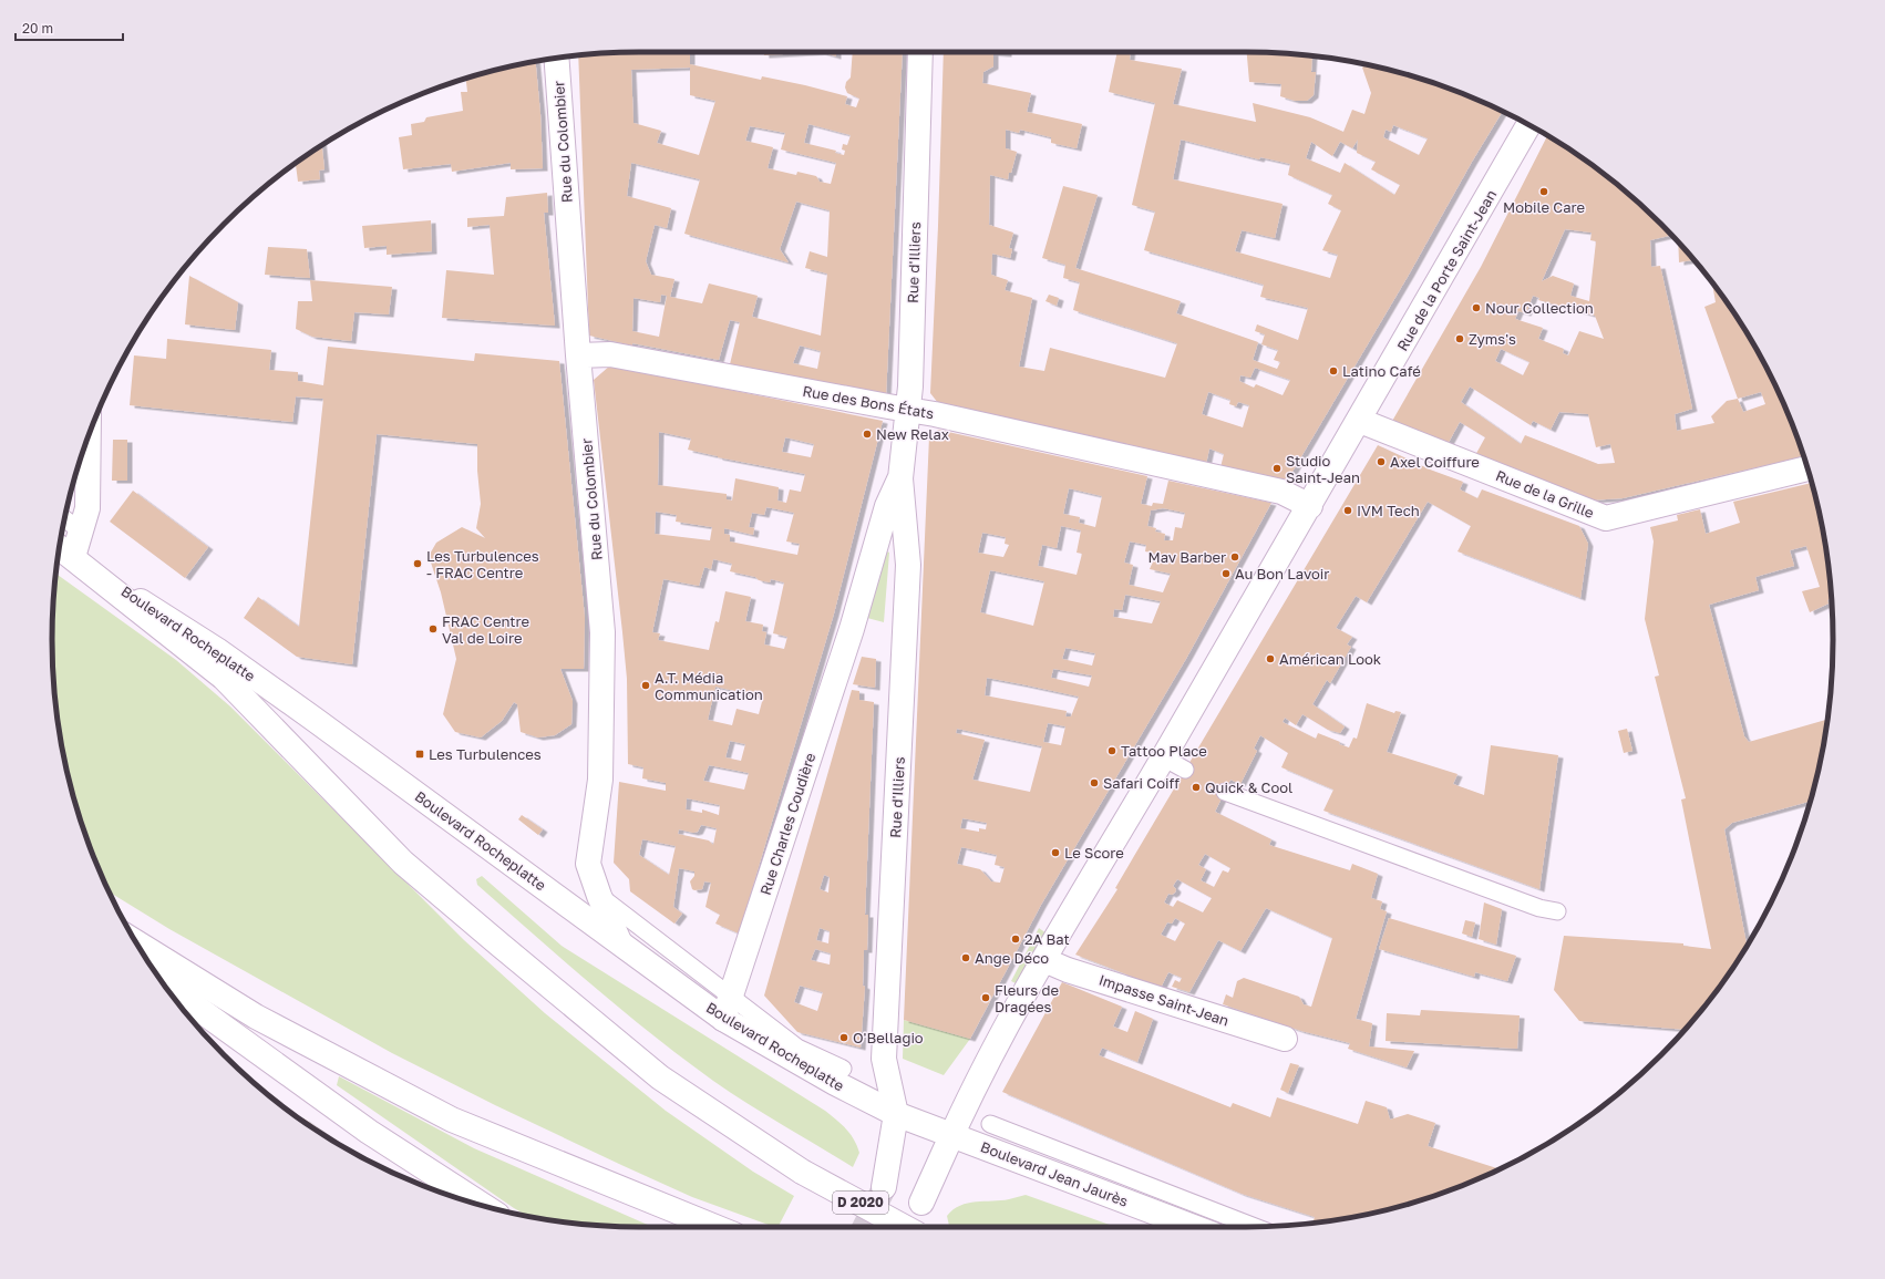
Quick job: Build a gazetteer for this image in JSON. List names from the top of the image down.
{
  "streets": {
    "street": [
      "Rue du Colombier",
      "Rue d'Illiers",
      "Rue de la Porte Saint-Jean",
      "Rue des Bons États",
      "Rue de la Grille",
      "Boulevard Rocheplatte",
      "Rue Charles Coudière",
      "Impasse Saint-Jean",
      "Boulevard Jean Jaurès",
      "D 2020"
    ]
  },
  "crossings": [
    ["Rue du Colombier", "Rue des Bons États"],
    ["Rue du Colombier", "Boulevard Rocheplatte"],
    ["Rue d'Illiers", "Rue des Bons États"],
    ["Rue d'Illiers", "Boulevard Rocheplatte"],
    ["Rue d'Illiers", "Rue Charles Coudière"],
    ["Rue d'Illiers", "Boulevard Jean Jaurès"],
    ["Rue de la Porte Saint-Jean", "Rue des Bons États"],
    ["Rue de la Porte Saint-Jean", "Rue de la Grille"],
    ["Rue de la Porte Saint-Jean", "Impasse Saint-Jean"],
    ["Rue de la Porte Saint-Jean", "Boulevard Jean Jaurès"],
    ["Boulevard Rocheplatte", "Rue Charles Coudière"],
    ["Boulevard Rocheplatte", "Boulevard Jean Jaurès"]
  ],
  "places": {
    "other": [
      "Mobile Care",
      "Nour Collection",
      "Zyms's",
      "Latino Café",
      "New Relax",
      "Axel Coiffure",
      "Studio Saint-Jean",
      "IVM Tech",
      "Mav Barber",
      "Les Turbulences - FRAC Centre",
      "Au Bon Lavoir",
      "FRAC Centre Val de Loire",
      "Américan Look",
      "A.T. Média Communication",
      "Tattoo Place",
      "Safari Coiff",
      "Quick & Cool",
      "Le Score",
      "2A Bat",
      "Ange Déco",
      "Fleurs de Dragées",
      "O'Bellagio"
    ],
    "transit": ["Les Turbulences"]
  },
  "scale_bar": "20 m"
}
